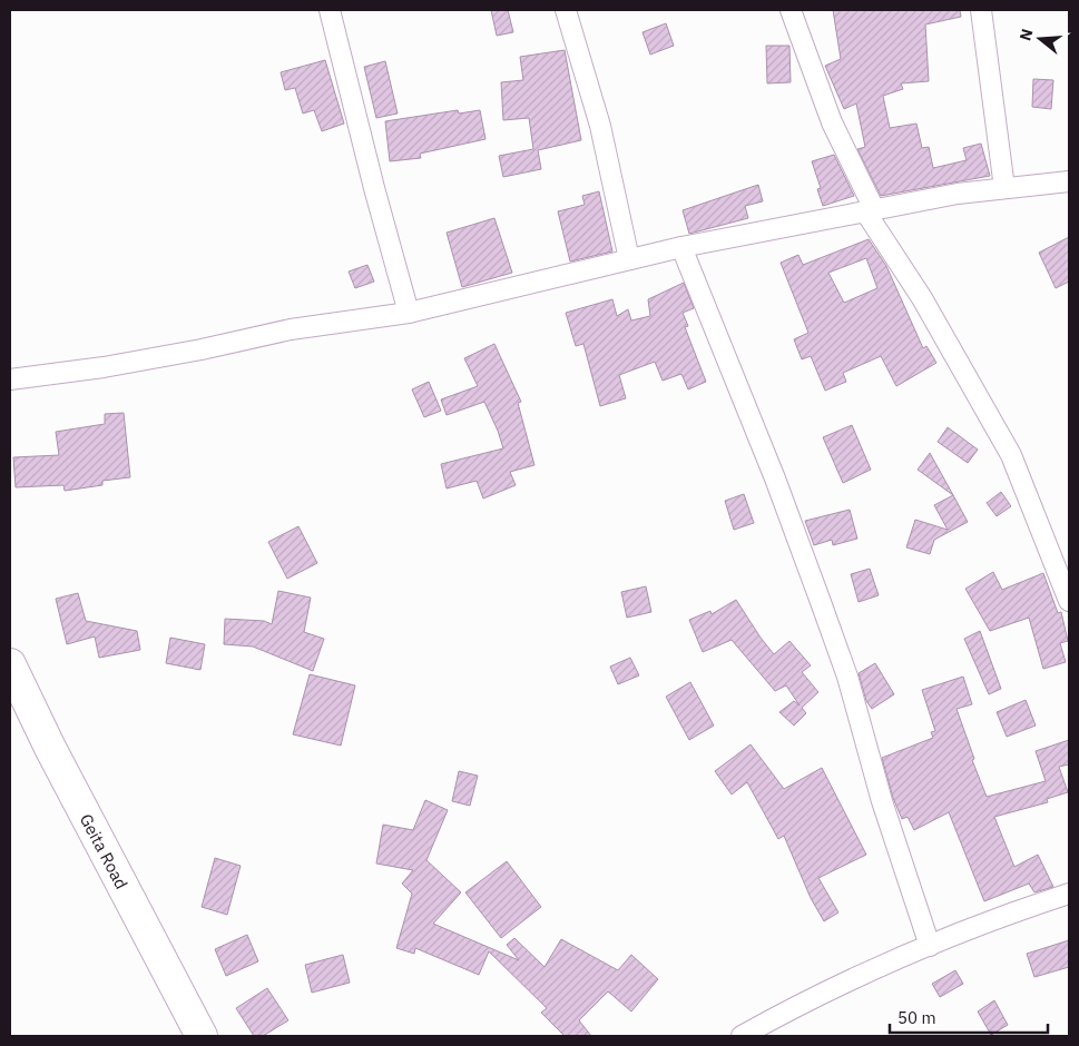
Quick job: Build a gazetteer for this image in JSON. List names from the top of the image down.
{
  "streets": {
    "highway": ["Geita Road"]
  },
  "scale_bar": "50 m",
  "north": "left"
}
